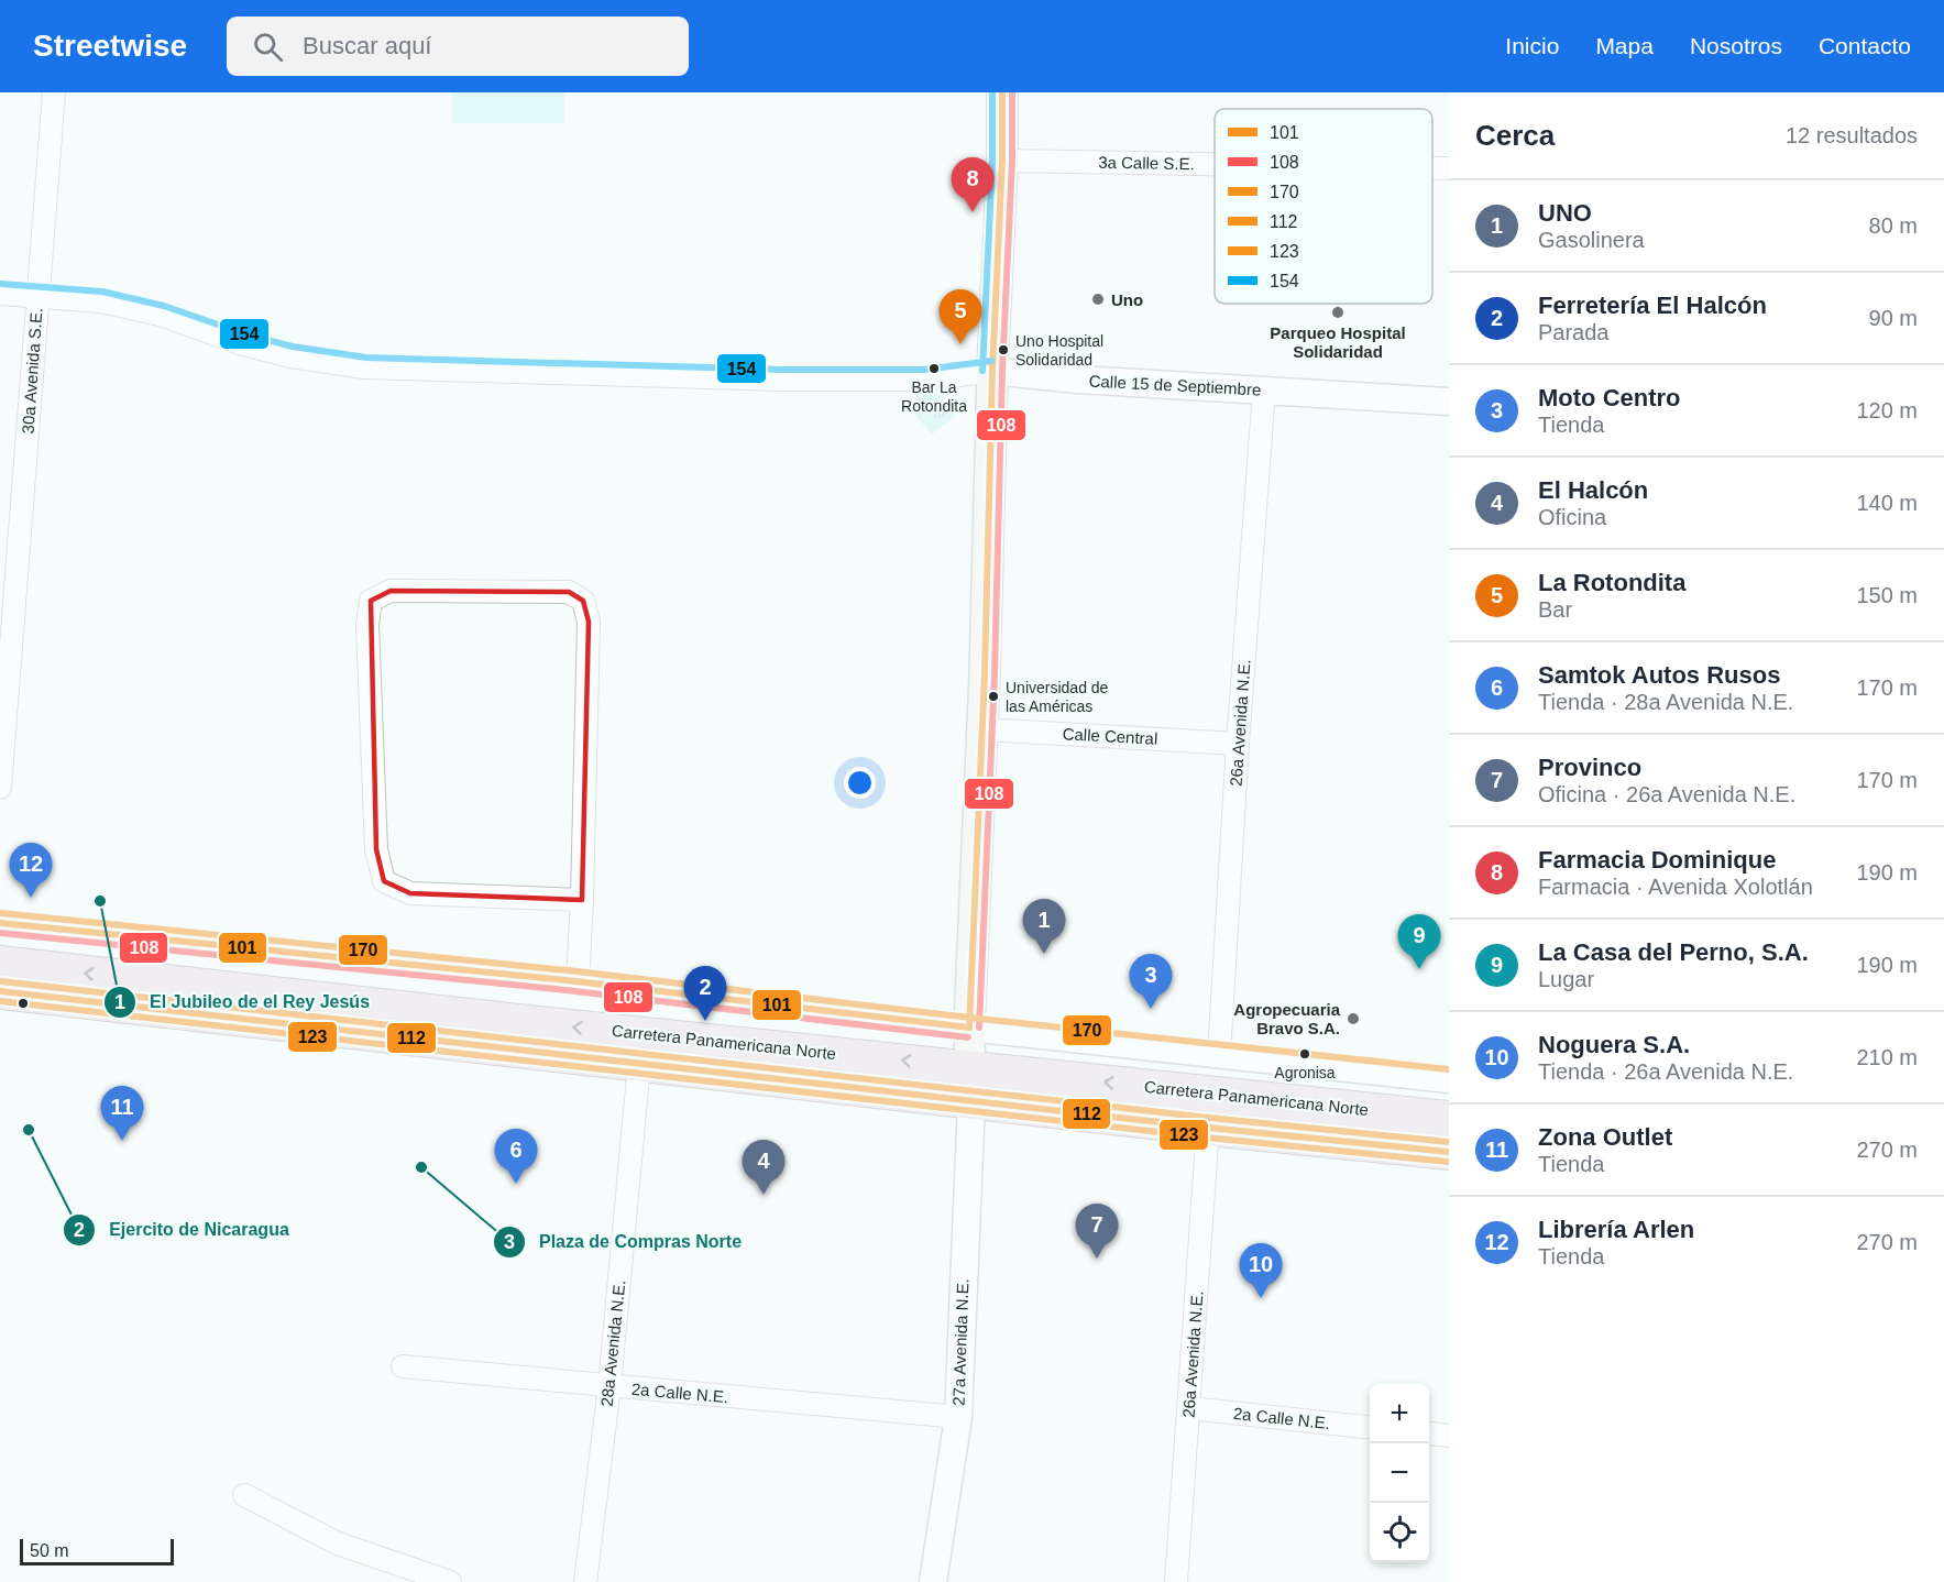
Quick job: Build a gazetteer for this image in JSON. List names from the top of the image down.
{
  "streets": {
    "highway": ["Carretera Panamericana Norte"],
    "street": [
      "3a Calle S.E.",
      "30a Avenida S.E.",
      "Calle 15 de Septiembre",
      "26a Avenida N.E.",
      "Calle Central",
      "27a Avenida N.E.",
      "28a Avenida N.E.",
      "2a Calle N.E."
    ]
  },
  "crossings": [
    ["30a Avenida S.E.", "Calle 15 de Septiembre"],
    ["Calle 15 de Septiembre", "26a Avenida N.E."],
    ["26a Avenida N.E.", "Calle Central"],
    ["26a Avenida N.E.", "Carretera Panamericana Norte"],
    ["26a Avenida N.E.", "2a Calle N.E."],
    ["Carretera Panamericana Norte", "27a Avenida N.E."],
    ["Carretera Panamericana Norte", "28a Avenida N.E."],
    ["27a Avenida N.E.", "2a Calle N.E."],
    ["28a Avenida N.E.", "2a Calle N.E."]
  ],
  "places": [
    "Uno",
    "Parqueo Hospital Solidaridad",
    "Uno Hospital Solidaridad",
    "Bar La Rotondita",
    "Universidad de las Américas",
    "El Jubileo de el Rey Jesús",
    "Agropecuaria Bravo S.A.",
    "Agronisa",
    "Ejercito de Nicaragua",
    "Plaza de Compras Norte"
  ],
  "lines": [
    "transit line 101",
    "transit line 108",
    "transit line 154",
    "transit line 170",
    "transit line 112",
    "transit line 123"
  ],
  "legend": [
    "101",
    "108",
    "170",
    "112",
    "123",
    "154"
  ],
  "scale_bar": "50 m",
  "page": {
    "header": "Streetwise",
    "search": "Buscar aquí",
    "nav": [
      "Inicio",
      "Mapa",
      "Nosotros",
      "Contacto"
    ],
    "heading": ["Cerca", "12 resultados"],
    "pins": [
      "8",
      "5",
      "12",
      "1",
      "9",
      "3",
      "2",
      "11",
      "6",
      "4",
      "7",
      "10"
    ],
    "list": [
      {
        "mark": "1",
        "name": "UNO",
        "note": "Gasolinera",
        "value": "80 m"
      },
      {
        "mark": "2",
        "name": "Ferretería El Halcón",
        "note": "Parada",
        "value": "90 m"
      },
      {
        "mark": "3",
        "name": "Moto Centro",
        "note": "Tienda",
        "value": "120 m"
      },
      {
        "mark": "4",
        "name": "El Halcón",
        "note": "Oficina",
        "value": "140 m"
      },
      {
        "mark": "5",
        "name": "La Rotondita",
        "note": "Bar",
        "value": "150 m"
      },
      {
        "mark": "6",
        "name": "Samtok Autos Rusos",
        "note": "Tienda · 28a Avenida N.E.",
        "value": "170 m"
      },
      {
        "mark": "7",
        "name": "Provinco",
        "note": "Oficina · 26a Avenida N.E.",
        "value": "170 m"
      },
      {
        "mark": "8",
        "name": "Farmacia Dominique",
        "note": "Farmacia · Avenida Xolotlán",
        "value": "190 m"
      },
      {
        "mark": "9",
        "name": "La Casa del Perno, S.A.",
        "note": "Lugar",
        "value": "190 m"
      },
      {
        "mark": "10",
        "name": "Noguera S.A.",
        "note": "Tienda · 26a Avenida N.E.",
        "value": "210 m"
      },
      {
        "mark": "11",
        "name": "Zona Outlet",
        "note": "Tienda",
        "value": "270 m"
      },
      {
        "mark": "12",
        "name": "Librería Arlen",
        "note": "Tienda",
        "value": "270 m"
      }
    ],
    "map_buttons": ["+", "−"],
    "scale": "50 m"
  }
}
